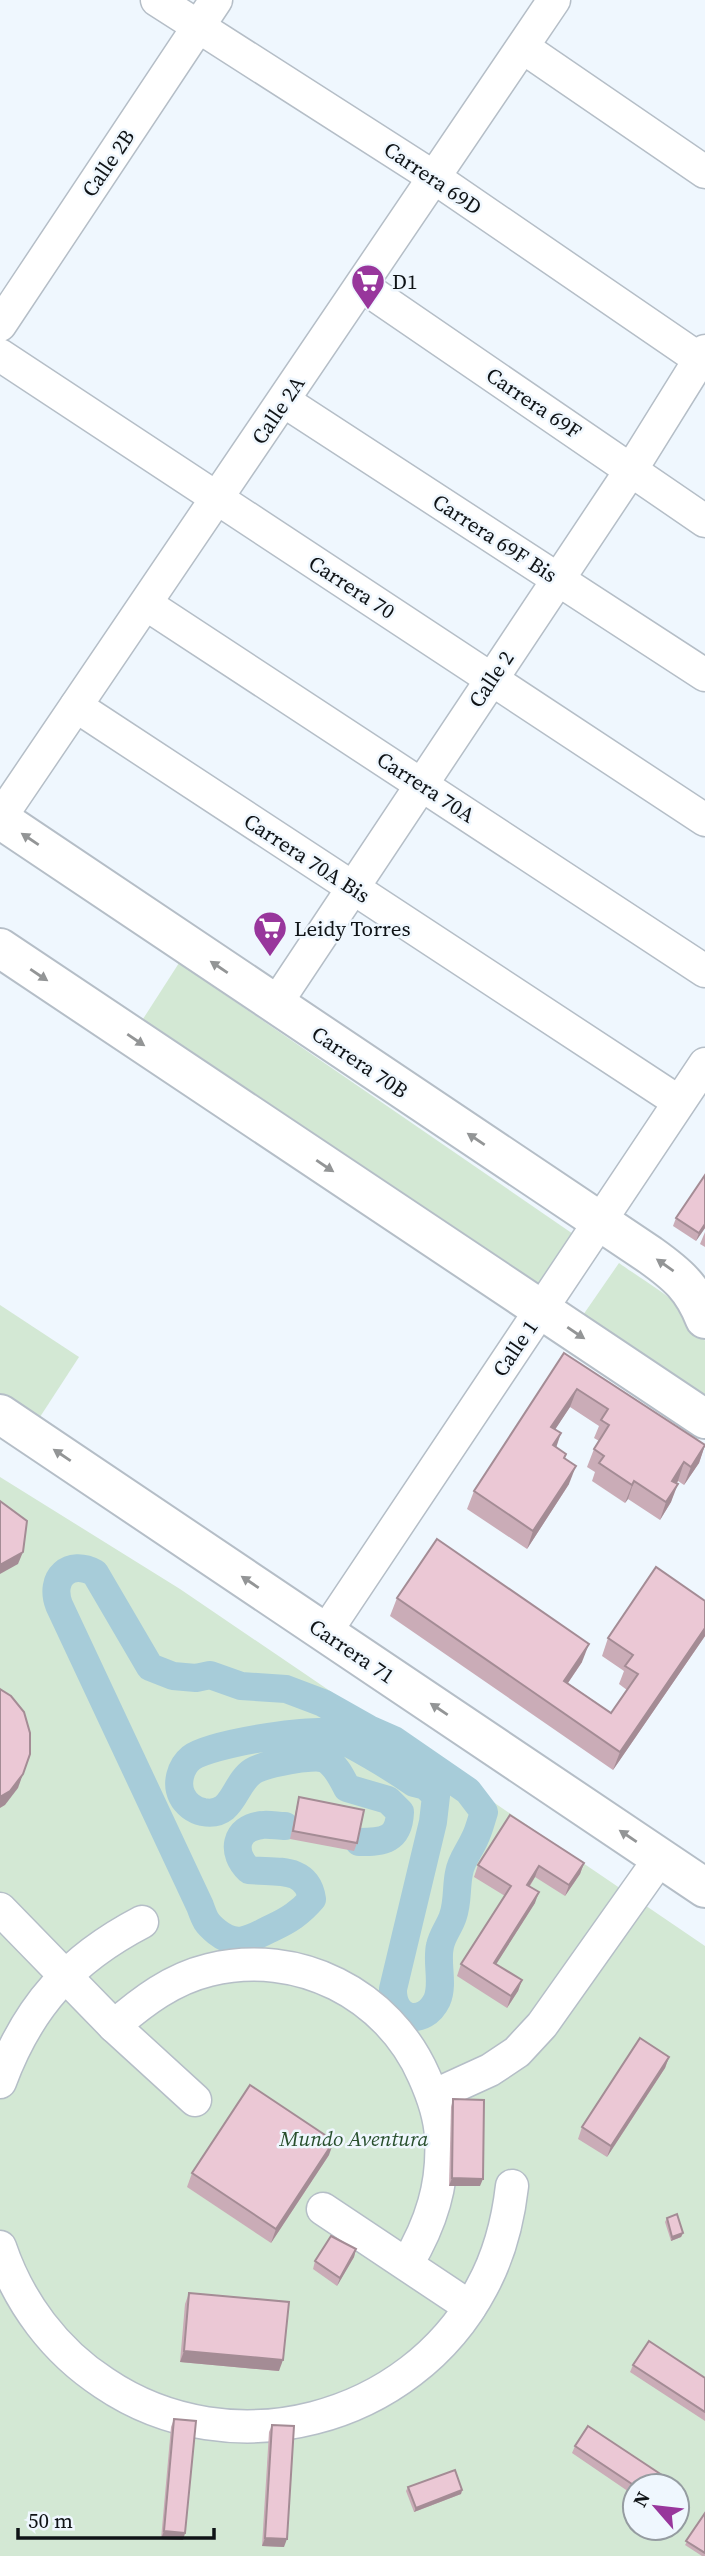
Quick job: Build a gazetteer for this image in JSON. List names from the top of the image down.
{
  "streets": {
    "street": [
      "Calle 2B",
      "Carrera 69D",
      "Carrera 69F",
      "Calle 2A",
      "Carrera 69F Bis",
      "Carrera 70",
      "Calle 2",
      "Carrera 70A",
      "Carrera 70A Bis",
      "Carrera 70B",
      "Calle 1",
      "Carrera 71"
    ]
  },
  "crossings": [
    ["Calle 2B", "Carrera 69D"],
    ["Carrera 69D", "Calle 2A"],
    ["Carrera 69D", "Calle 2"],
    ["Carrera 69F", "Calle 2A"],
    ["Carrera 69F", "Calle 2"],
    ["Calle 2A", "Carrera 69F Bis"],
    ["Calle 2A", "Carrera 70"],
    ["Calle 2A", "Carrera 70A"],
    ["Calle 2A", "Carrera 70A Bis"],
    ["Calle 2A", "Carrera 70B"],
    ["Carrera 69F Bis", "Calle 2"],
    ["Carrera 70", "Calle 2"],
    ["Calle 2", "Carrera 70A"],
    ["Calle 2", "Carrera 70A Bis"],
    ["Calle 2", "Carrera 70B"],
    ["Carrera 70A Bis", "Calle 1"],
    ["Carrera 70B", "Calle 1"],
    ["Calle 1", "Carrera 71"]
  ],
  "one_way": ["Carrera 71"],
  "parks": ["Mundo Aventura"],
  "places": {
    "supermarket": ["D1", "Leidy Torres"]
  },
  "scale_bar": "50 m",
  "north": "top left"
}
